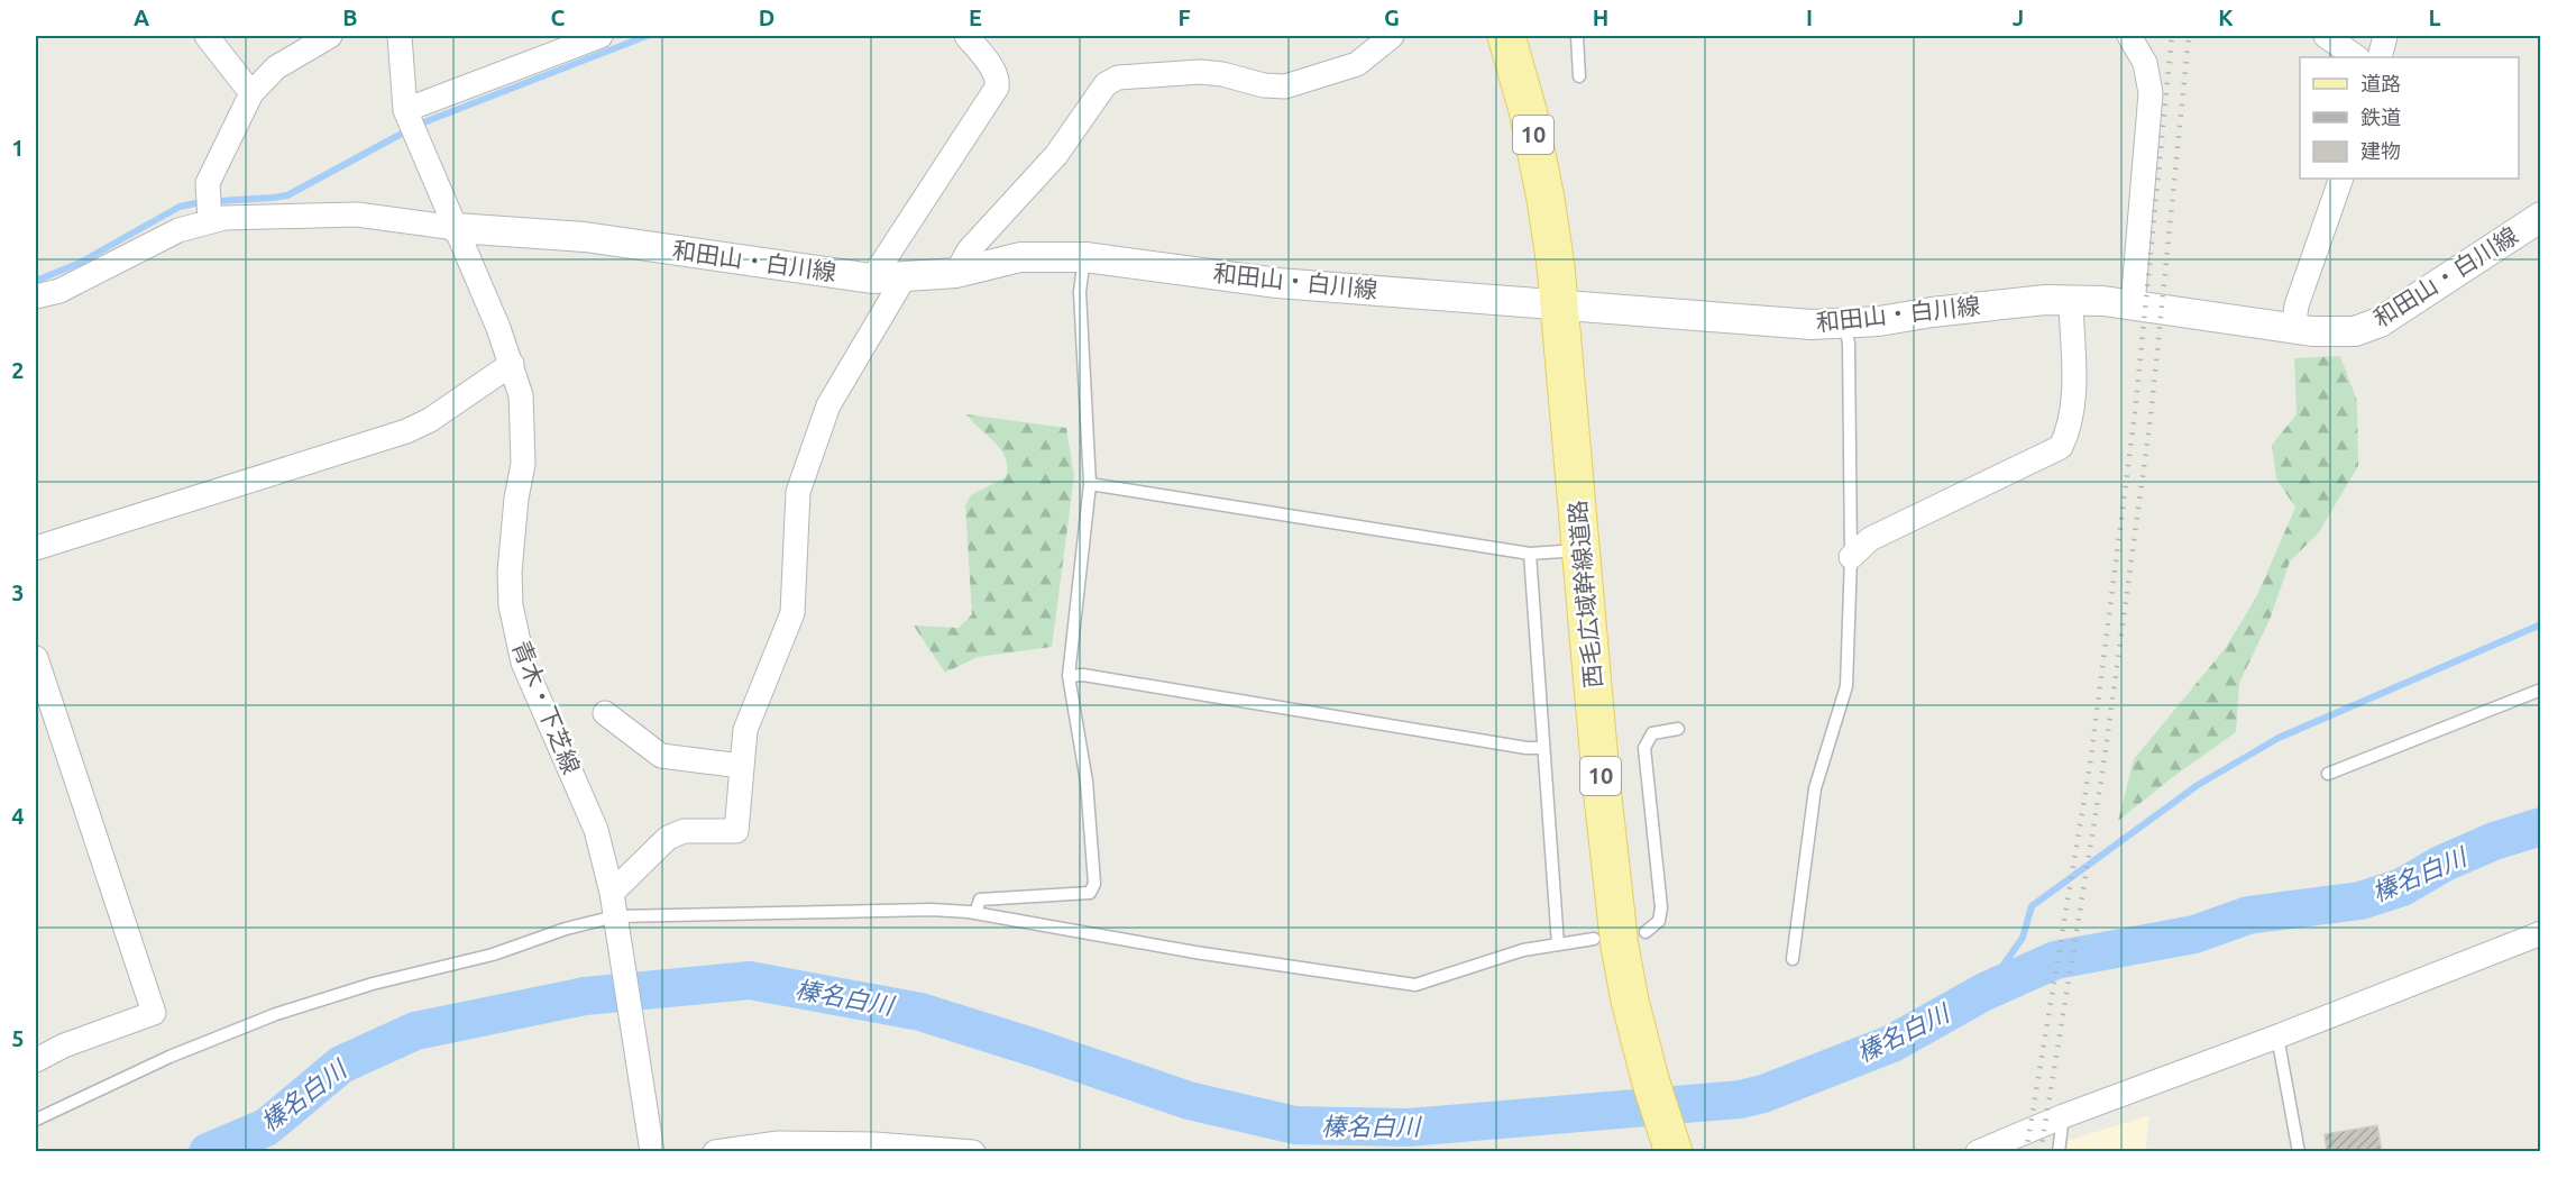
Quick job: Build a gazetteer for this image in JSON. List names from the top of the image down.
{
  "streets": {
    "main road": ["10", "西毛広域幹線道路"],
    "street": ["和田山・白川線", "青木・下芝線"]
  },
  "crossings": [
    ["和田山・白川線", "西毛広域幹線道路"],
    ["和田山・白川線", "青木・下芝線"]
  ],
  "water": ["榛名白川"],
  "legend": ["道路", "鉄道", "建物"],
  "grid": {
    "columns": [
      "A",
      "B",
      "C",
      "D",
      "E",
      "F",
      "G",
      "H",
      "I",
      "J",
      "K",
      "L"
    ],
    "rows": [
      "1",
      "2",
      "3",
      "4",
      "5"
    ]
  }
}
